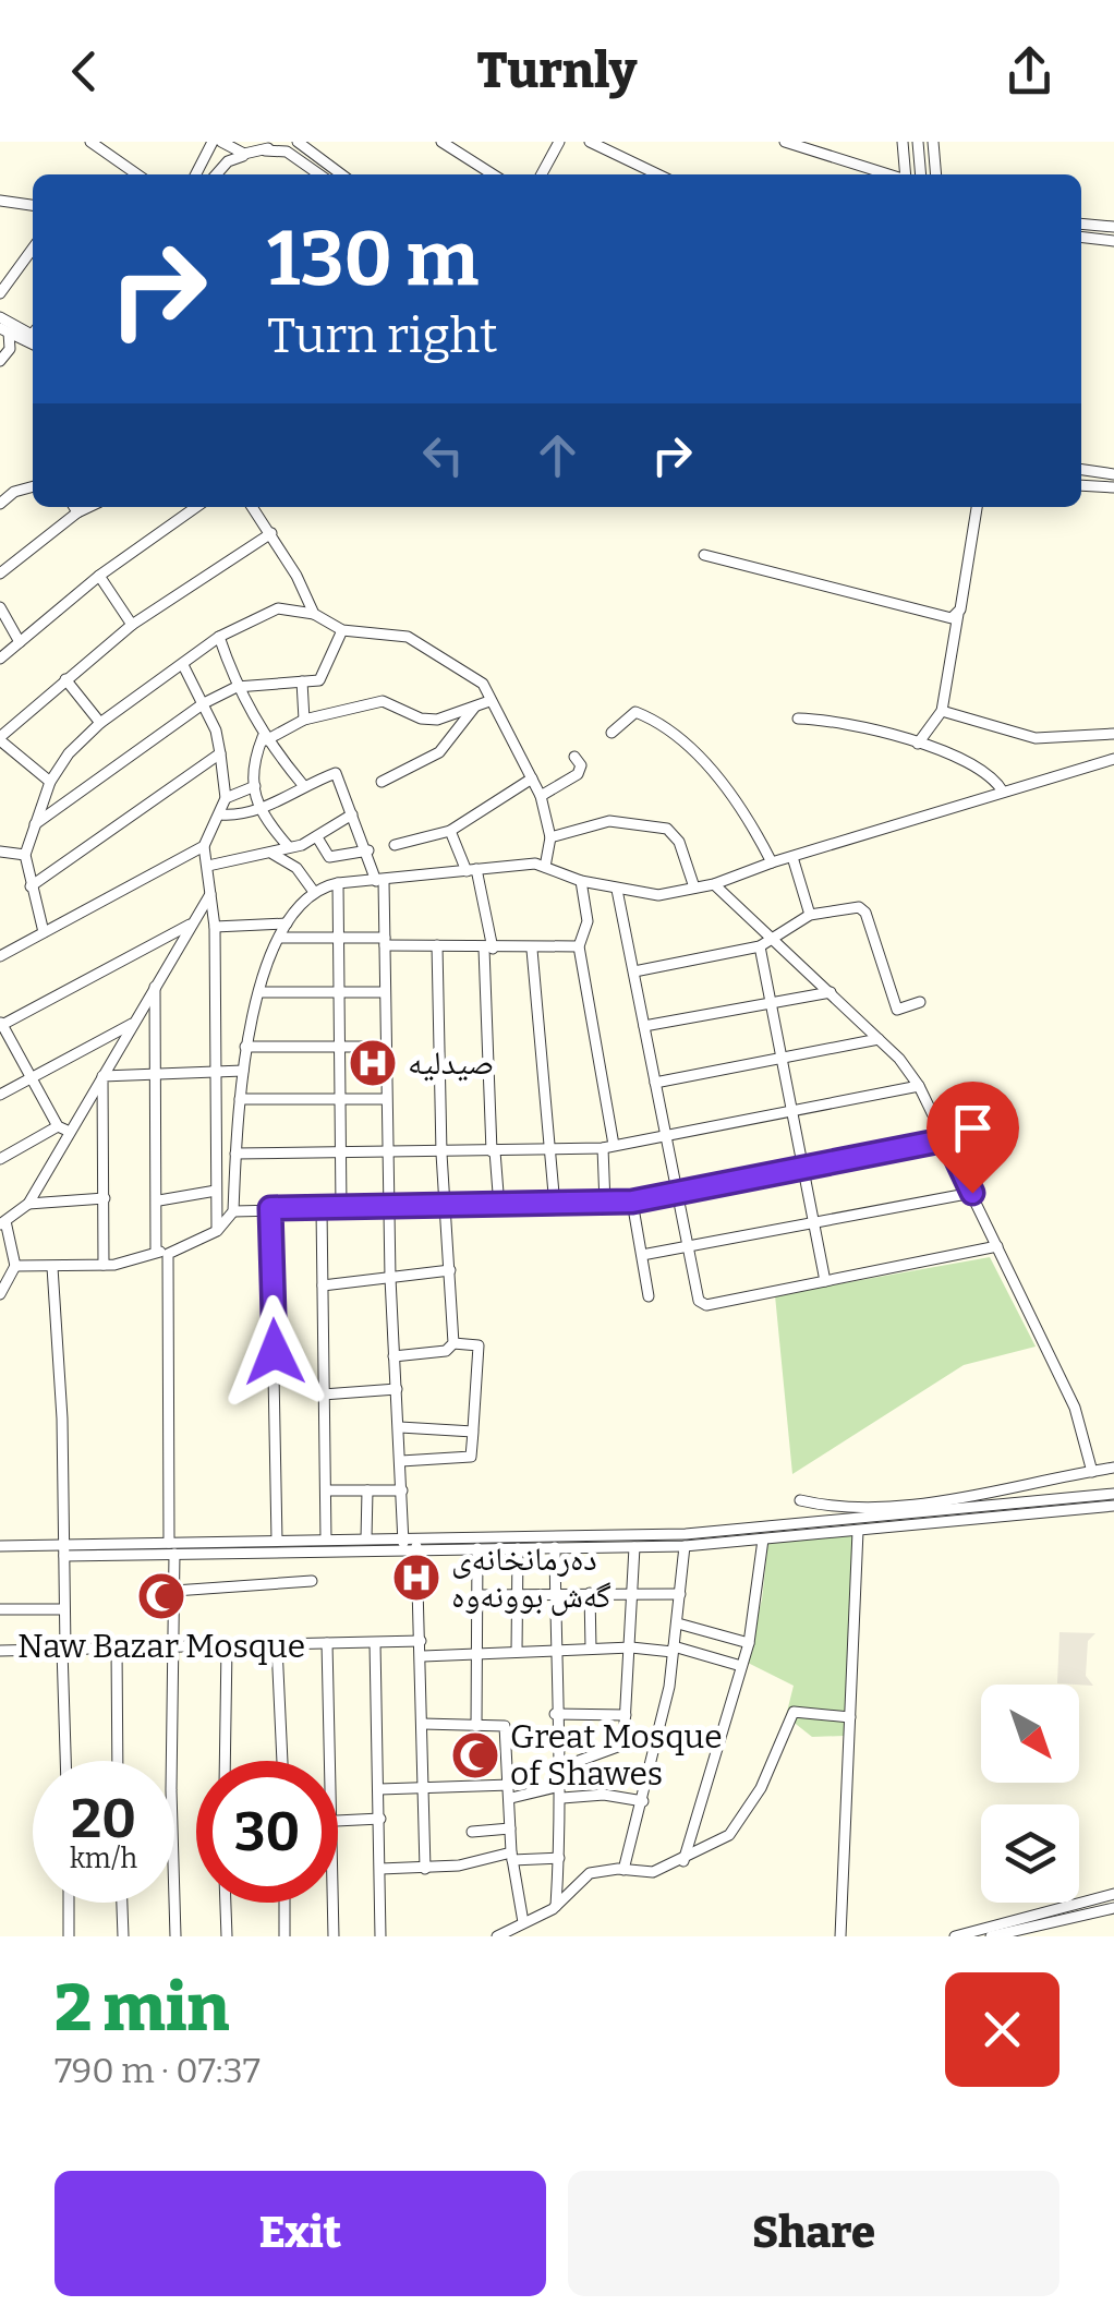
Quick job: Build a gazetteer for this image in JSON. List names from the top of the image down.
{
  "places": {
    "hospital": ["صیدلیە", "دەرمانخانەی گەش بوونەوە"],
    "mosque": ["Naw Bazar Mosque", "Great Mosque of Shawes"]
  },
  "north": "bottom right",
  "page": {
    "header": "Turnly",
    "turn": ["130 m", "Turn right"],
    "speed": "20 km/h",
    "limit": "30",
    "heading": ["2 min", "790 m · 07:37"],
    "buttons": ["Exit", "Share"]
  }
}
